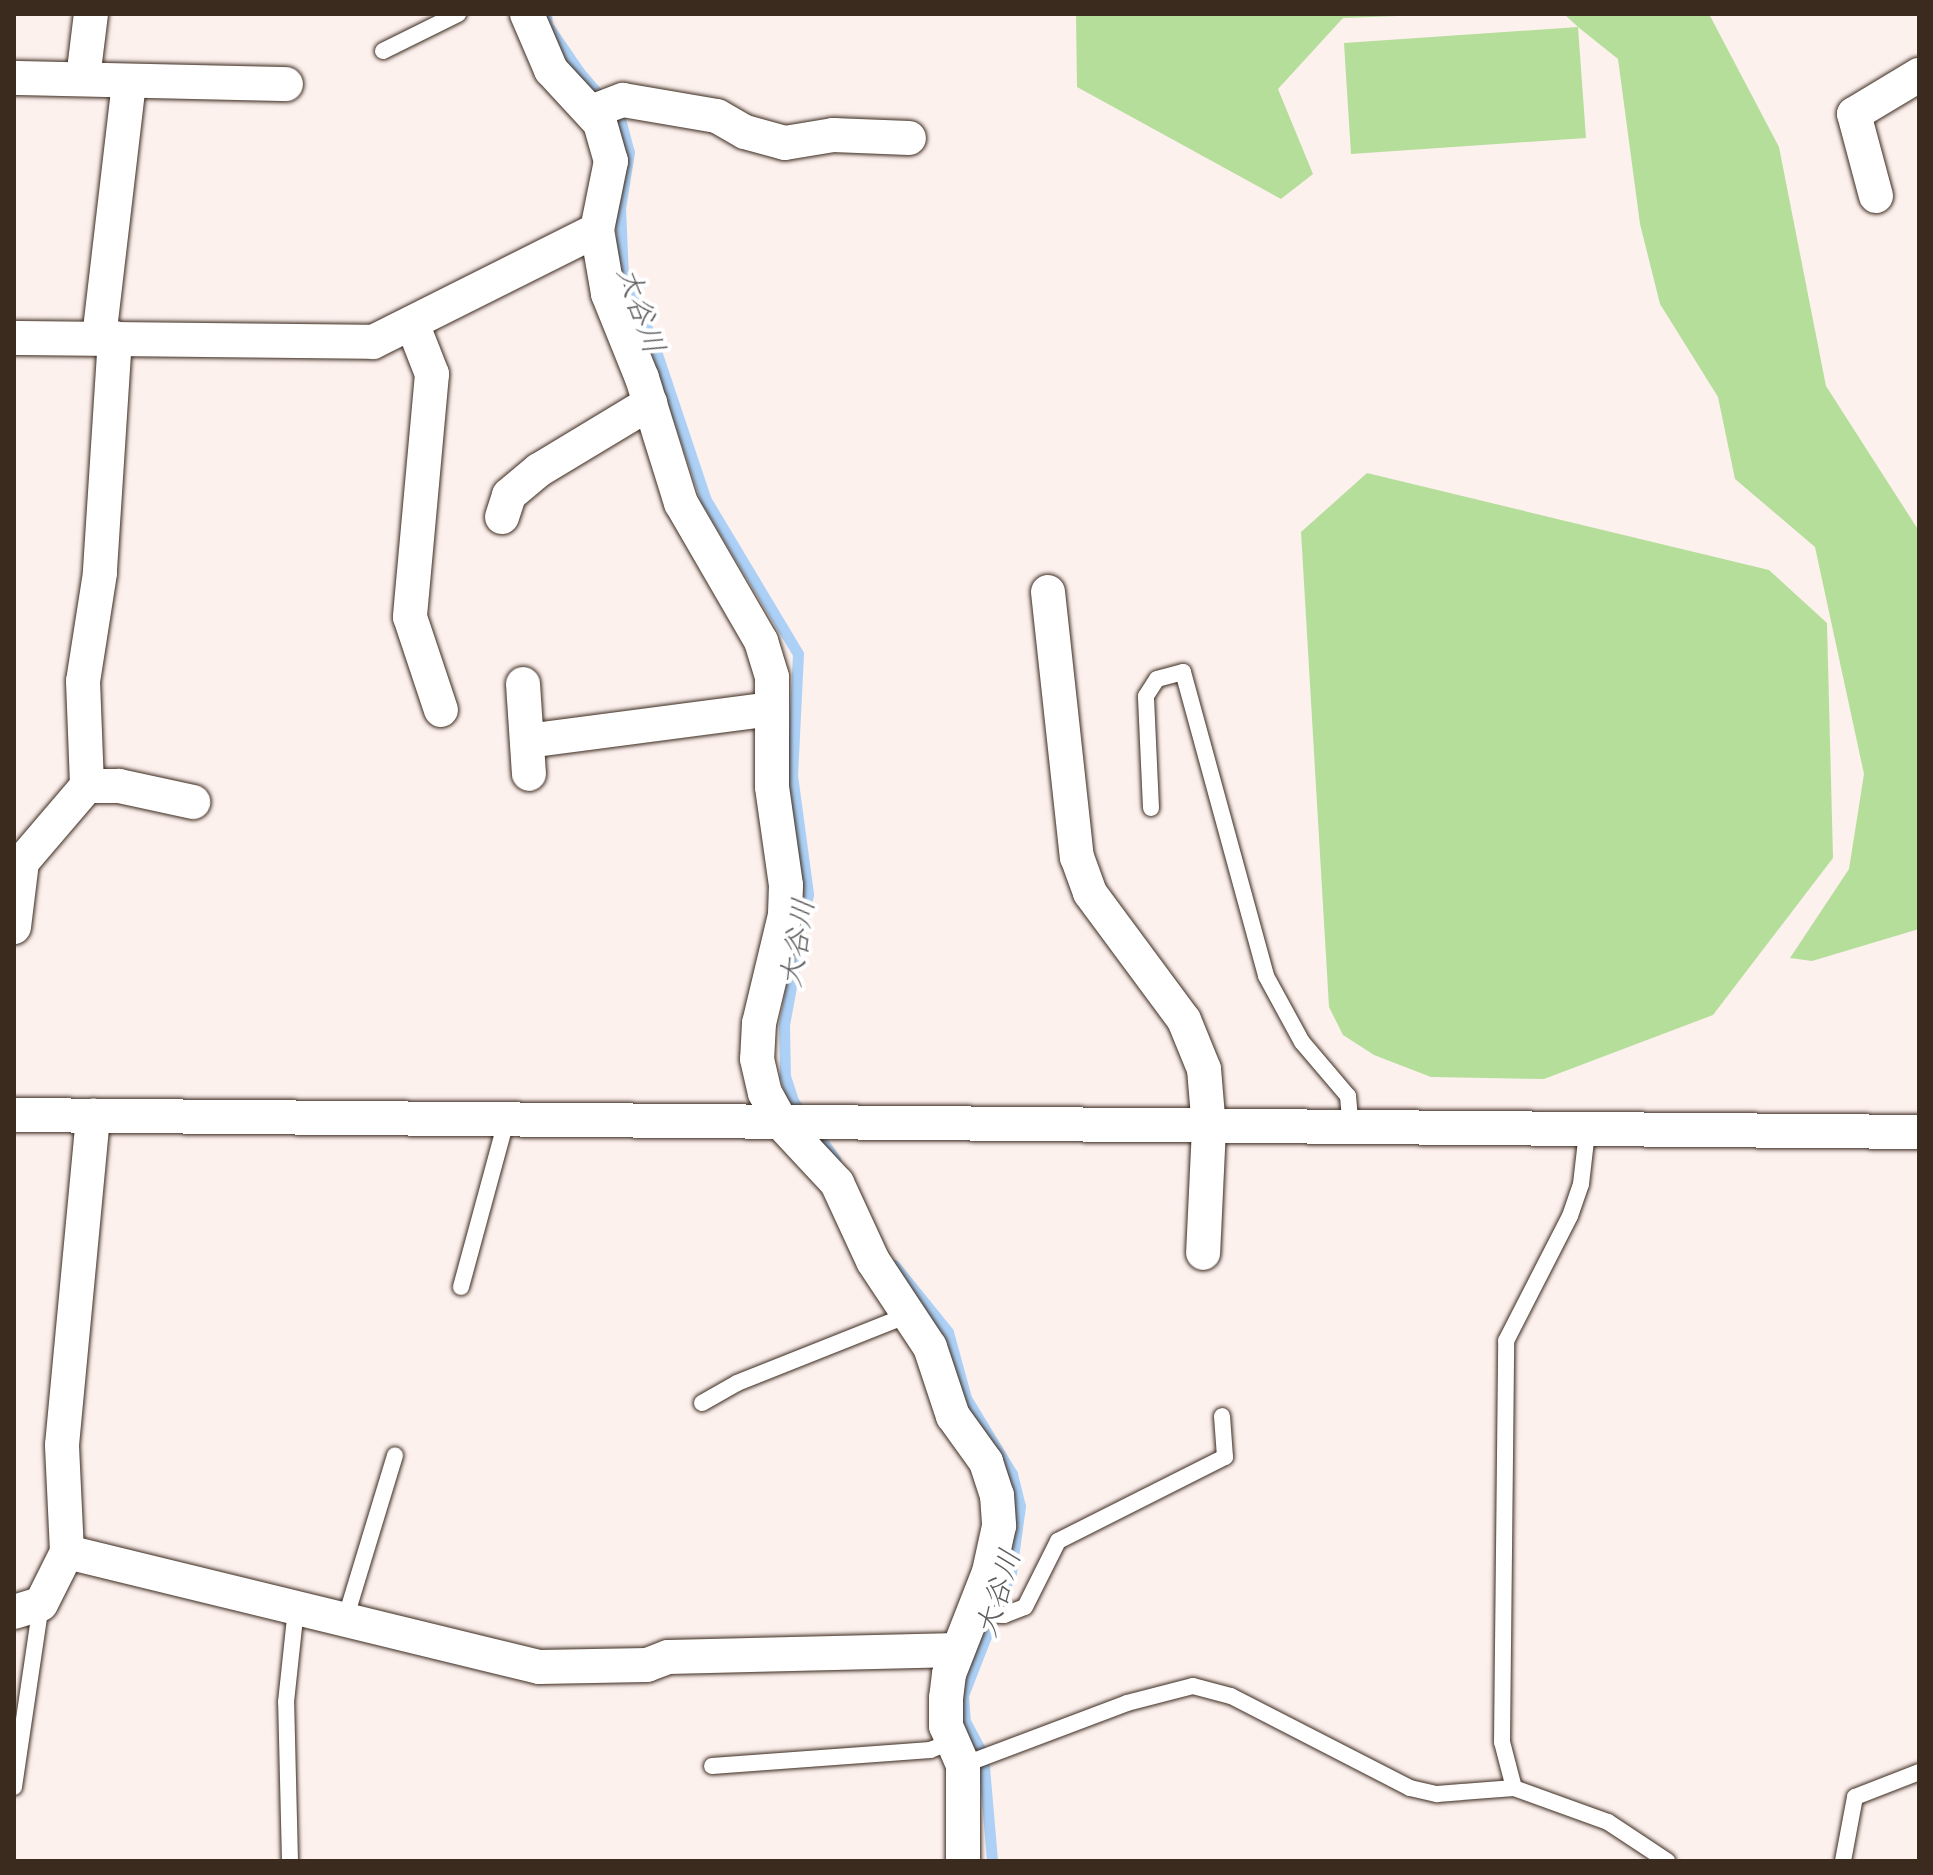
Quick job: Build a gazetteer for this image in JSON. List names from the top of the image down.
{
  "water": ["大谷川"]
}
